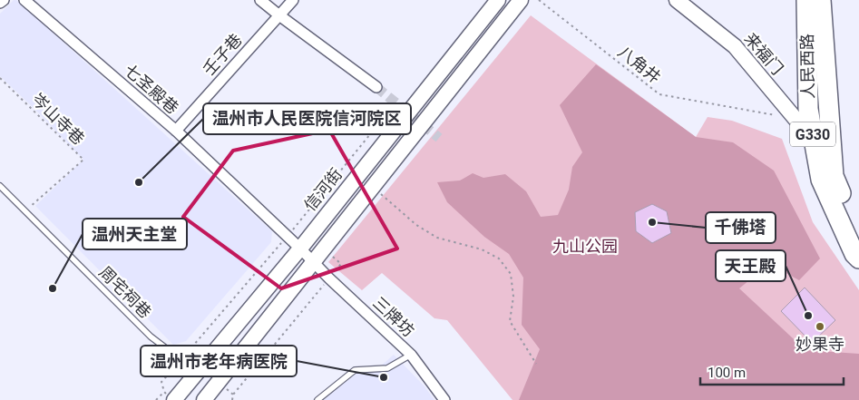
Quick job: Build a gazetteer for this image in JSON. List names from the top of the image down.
{
  "streets": {
    "highway": ["人民西路", "G330"],
    "main road": ["来福门", "信河街"],
    "street": ["壬子巷", "七圣殿巷", "三牌坊"],
    "lane": ["周宅祠巷"],
    "path": ["八角井", "岑山寺巷"]
  },
  "crossings": [
    ["来福门", "八角井"],
    ["来福门", "人民西路"],
    ["壬子巷", "七圣殿巷"],
    ["七圣殿巷", "信河街"],
    ["七圣殿巷", "三牌坊"],
    ["岑山寺巷", "周宅祠巷"],
    ["信河街", "周宅祠巷"]
  ],
  "parks": ["九山公园"],
  "places": [
    "温州市人民医院信河院区",
    "千佛塔",
    "温州天主堂",
    "天王殿",
    "妙果寺",
    "温州市老年病医院"
  ],
  "scale_bar": "100 m"
}
